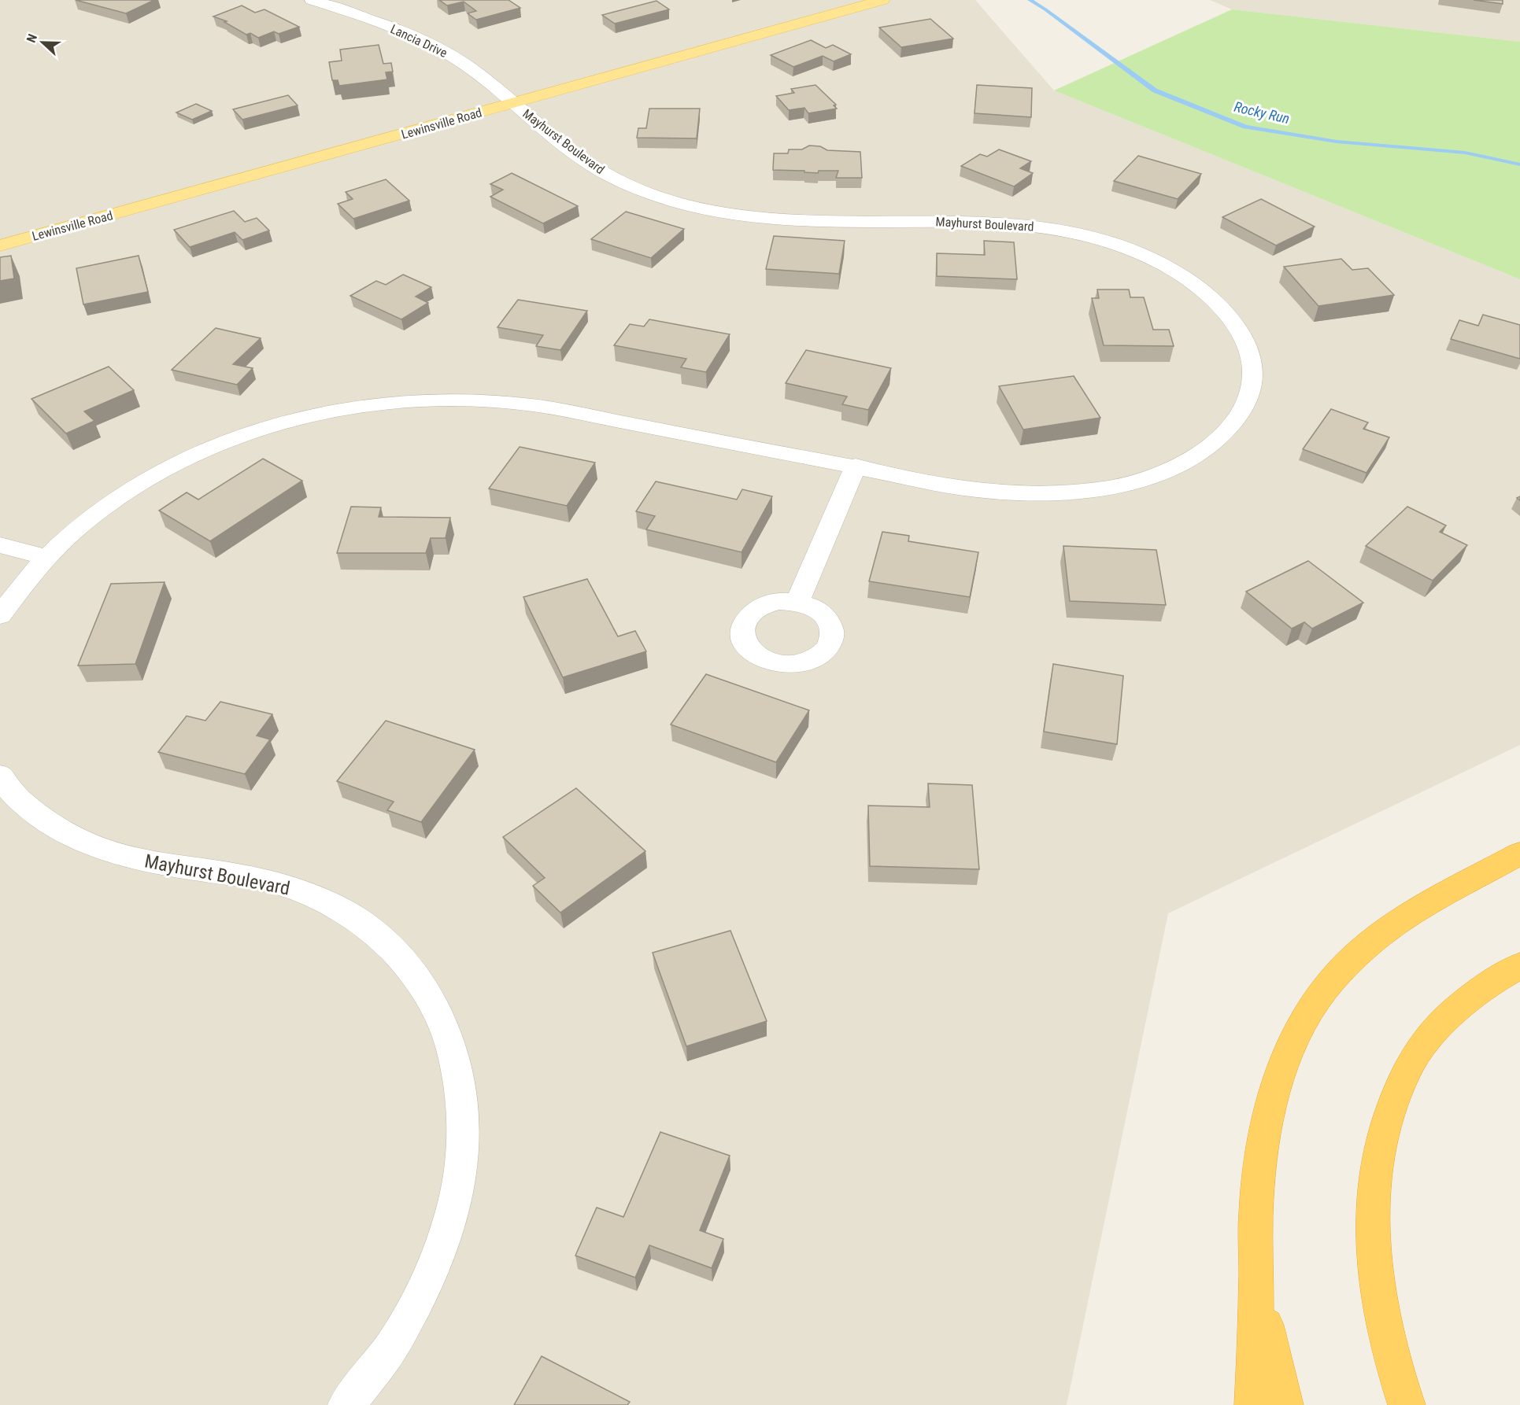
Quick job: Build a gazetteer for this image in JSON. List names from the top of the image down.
{
  "streets": {
    "main road": ["Lewinsville Road"],
    "street": ["Lancia Drive", "Mayhurst Boulevard"]
  },
  "crossings": [
    ["Lancia Drive", "Lewinsville Road"],
    ["Lancia Drive", "Mayhurst Boulevard"],
    ["Lewinsville Road", "Mayhurst Boulevard"]
  ],
  "water": ["Rocky Run"],
  "north": "left"
}
